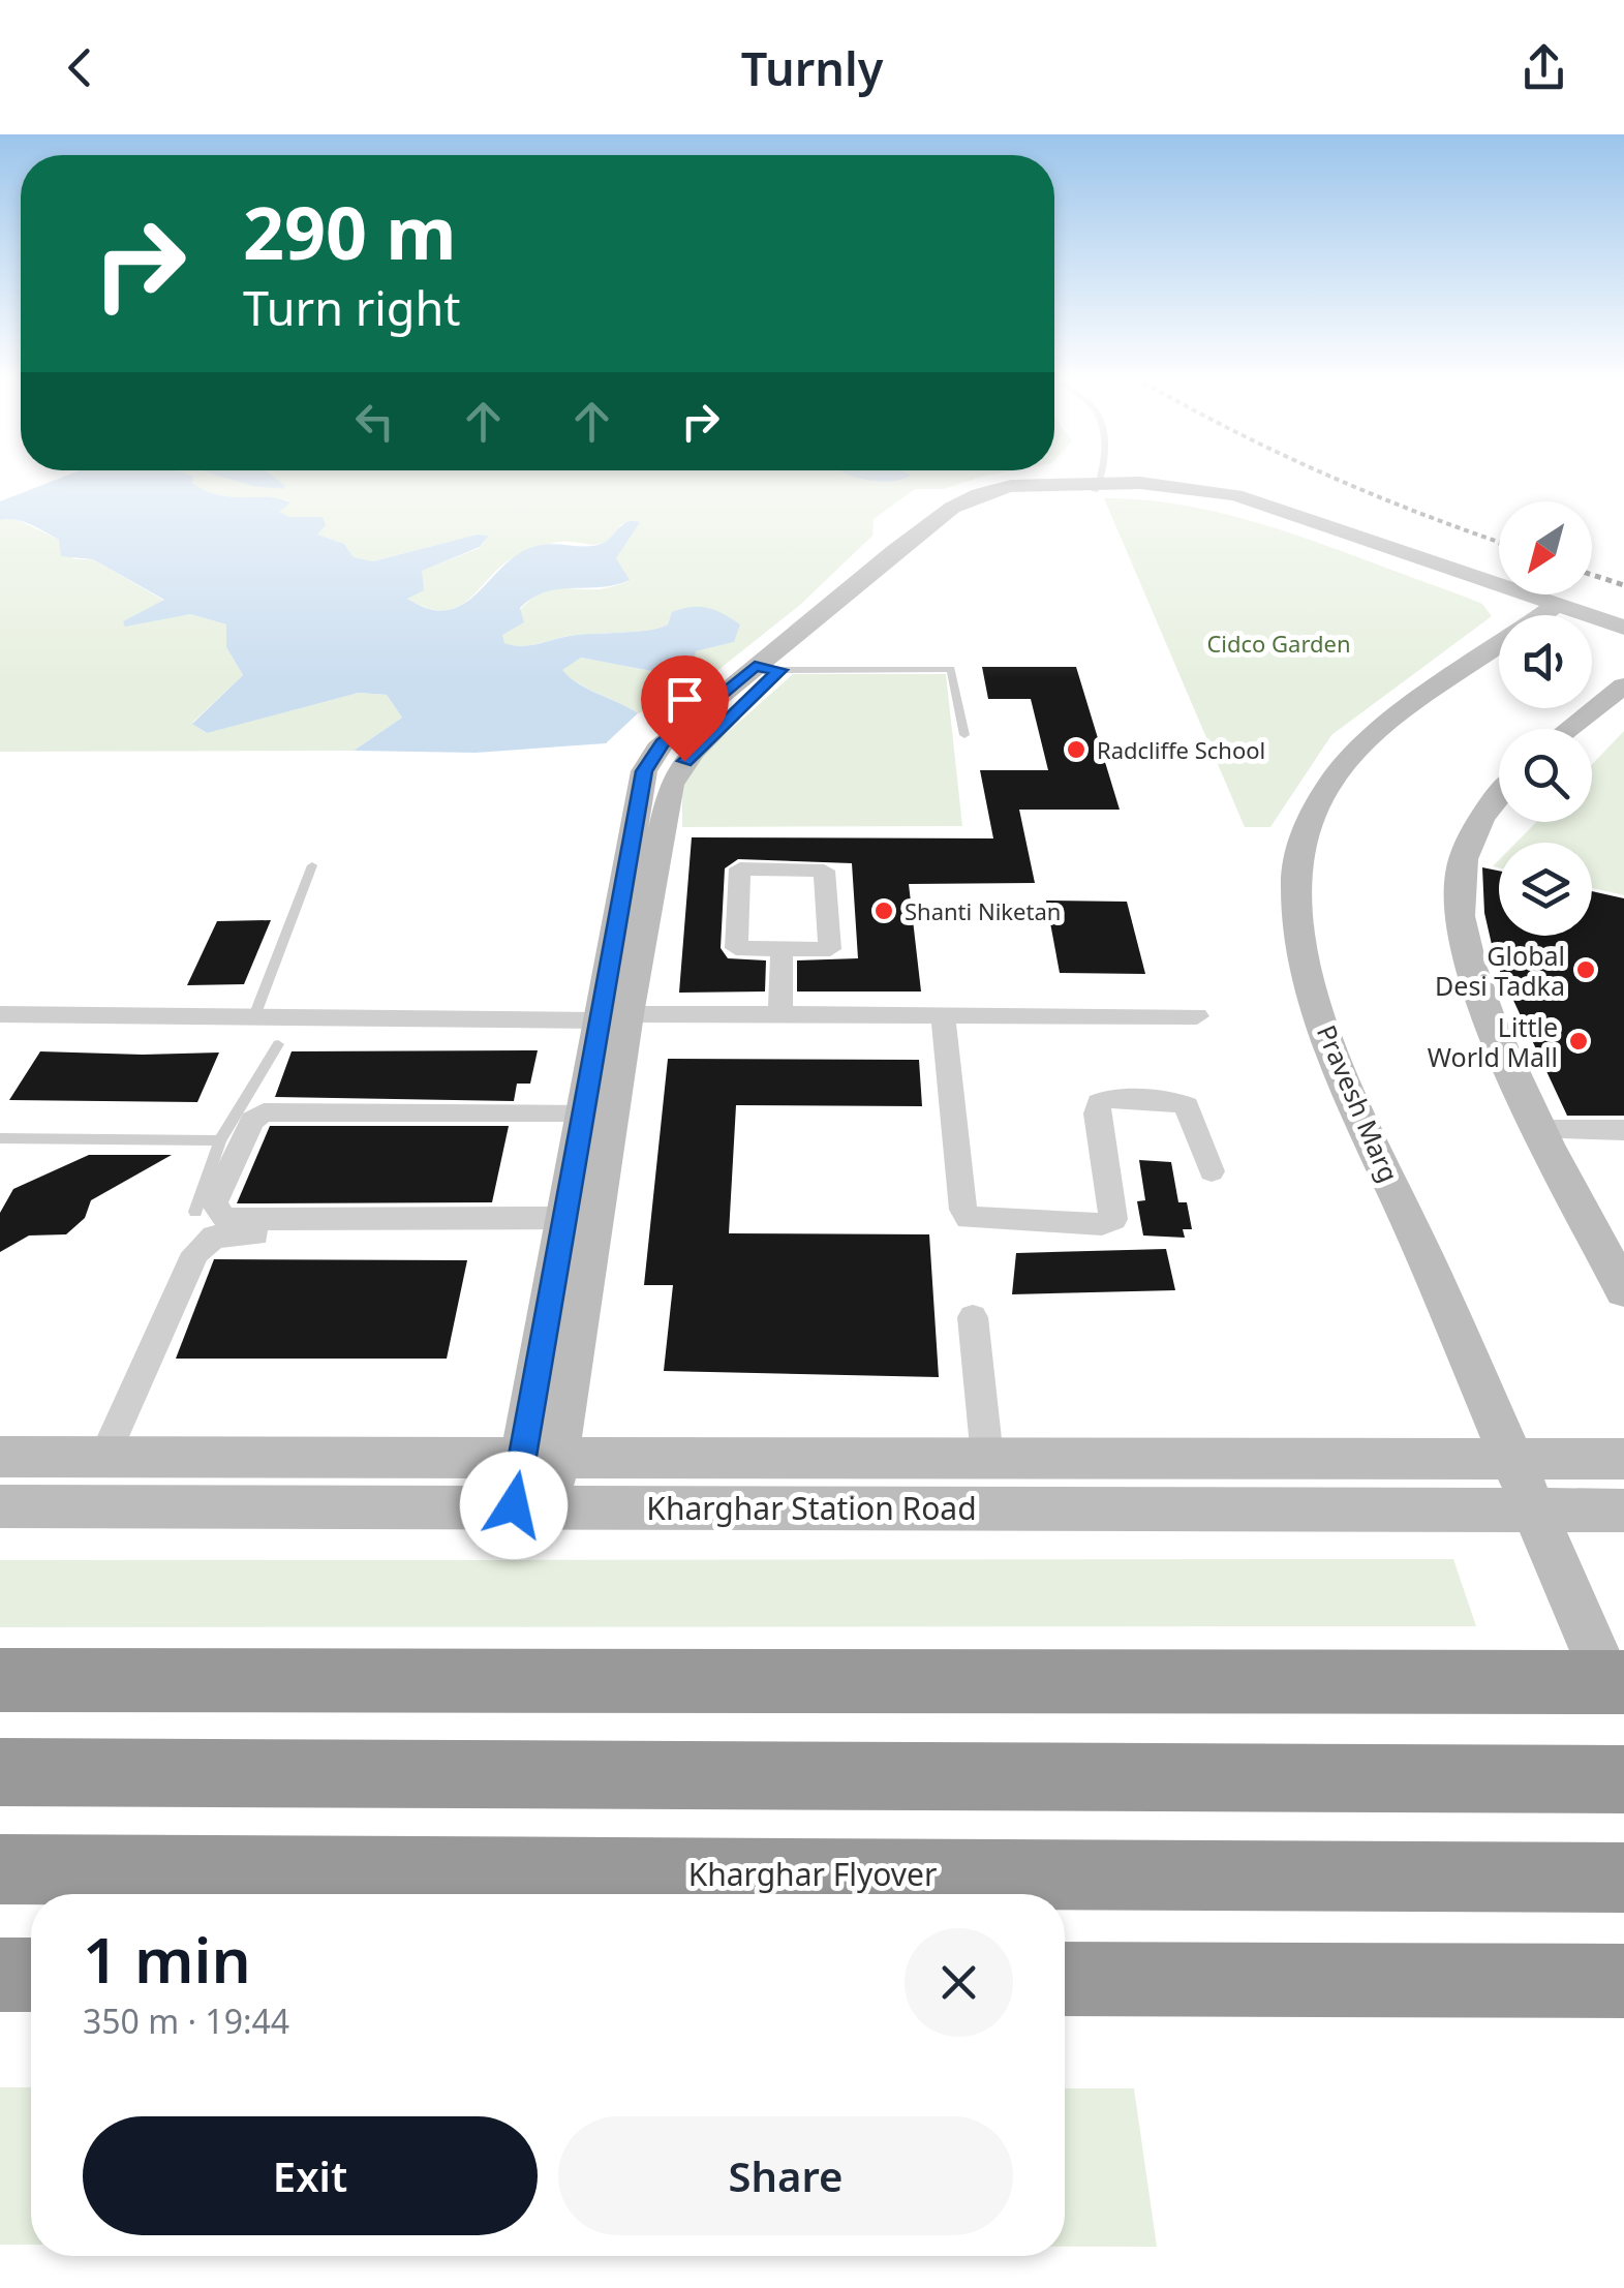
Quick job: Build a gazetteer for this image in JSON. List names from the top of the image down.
{
  "streets": {
    "highway": ["Kharghar Flyover"],
    "street": ["Pravesh Marg", "Kharghar Station Road"]
  },
  "crossings": [
    ["Pravesh Marg", "Kharghar Station Road"]
  ],
  "parks": ["Cidco Garden"],
  "places": [
    "Radcliffe School",
    "Shanti Niketan",
    "Global Desi Tadka",
    "Little World Mall"
  ],
  "north": "bottom left",
  "page": {
    "header": "Turnly",
    "turn": ["290 m", "Turn right"],
    "heading": ["1 min", "350 m · 19:44"],
    "buttons": ["Exit", "Share"]
  }
}
